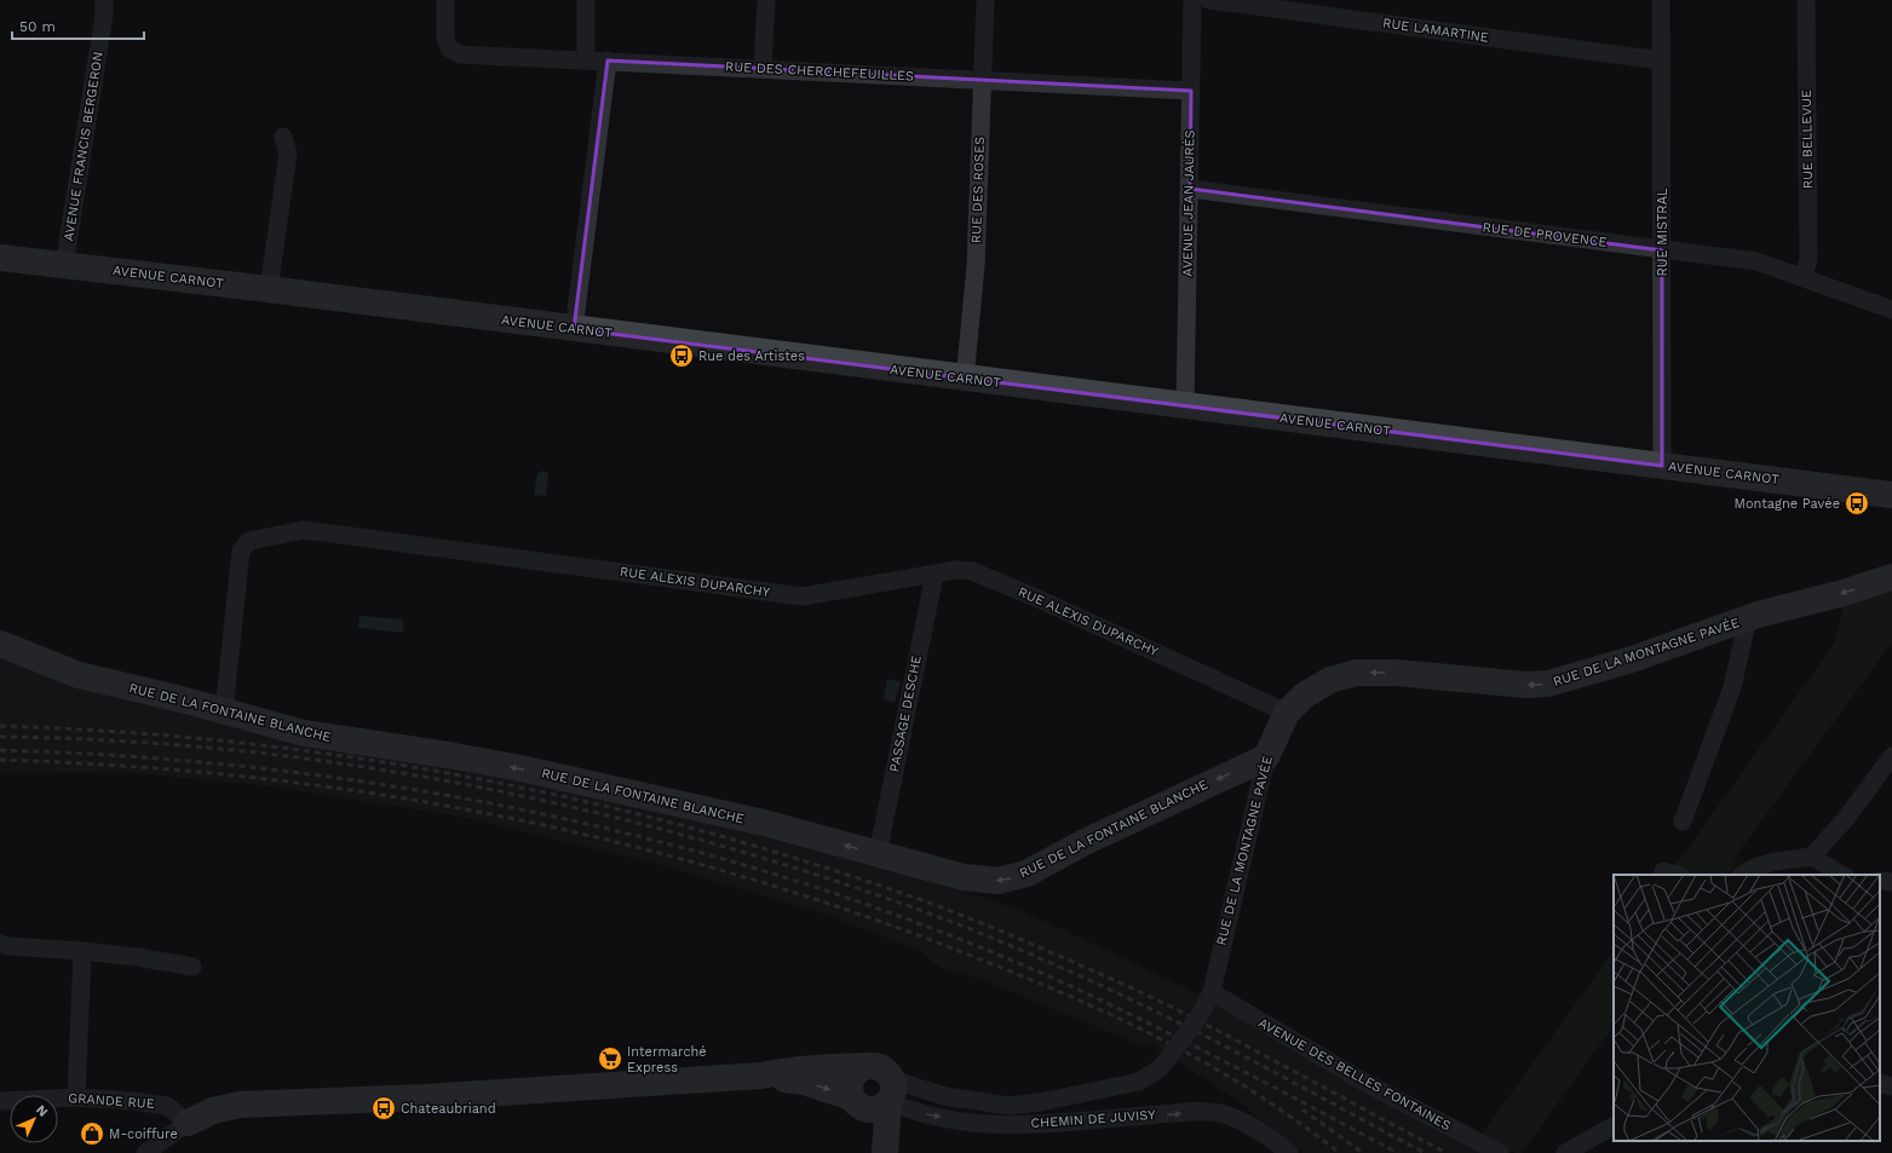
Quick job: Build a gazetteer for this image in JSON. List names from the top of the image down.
{
  "streets": {
    "street": [
      "RUE LAMARTINE",
      "RUE DES CHERCHEFEUILLES",
      "RUE BELLEVUE",
      "AVENUE FRANCIS BERGERON",
      "RUE DES ROSES",
      "AVENUE JEAN JAURÈS",
      "RUE MISTRAL",
      "RUE DE PROVENCE",
      "AVENUE CARNOT",
      "RUE ALEXIS DUPARCHY",
      "RUE DE LA MONTAGNE PAVÉE",
      "RUE DE LA FONTAINE BLANCHE",
      "PASSAGE DESCHE",
      "AVENUE DES BELLES FONTAINES",
      "GRANDE RUE",
      "CHEMIN DE JUVISY"
    ]
  },
  "crossings": [
    ["RUE LAMARTINE", "RUE MISTRAL"],
    ["RUE DES CHERCHEFEUILLES", "RUE DES ROSES"],
    ["RUE DES CHERCHEFEUILLES", "AVENUE JEAN JAURÈS"],
    ["RUE BELLEVUE", "RUE DE PROVENCE"],
    ["AVENUE FRANCIS BERGERON", "AVENUE CARNOT"],
    ["RUE DES ROSES", "AVENUE CARNOT"],
    ["AVENUE JEAN JAURÈS", "RUE DE PROVENCE"],
    ["AVENUE JEAN JAURÈS", "AVENUE CARNOT"],
    ["RUE MISTRAL", "RUE DE PROVENCE"],
    ["RUE MISTRAL", "AVENUE CARNOT"],
    ["RUE ALEXIS DUPARCHY", "RUE DE LA MONTAGNE PAVÉE"],
    ["RUE ALEXIS DUPARCHY", "RUE DE LA FONTAINE BLANCHE"],
    ["RUE ALEXIS DUPARCHY", "PASSAGE DESCHE"],
    ["RUE DE LA MONTAGNE PAVÉE", "RUE DE LA FONTAINE BLANCHE"],
    ["RUE DE LA MONTAGNE PAVÉE", "AVENUE DES BELLES FONTAINES"],
    ["RUE DE LA MONTAGNE PAVÉE", "CHEMIN DE JUVISY"],
    ["RUE DE LA FONTAINE BLANCHE", "PASSAGE DESCHE"]
  ],
  "one_way": ["RUE DE LA MONTAGNE PAVÉE", "RUE DE LA FONTAINE BLANCHE", "CHEMIN DE JUVISY"],
  "places": {
    "bus stop": ["Rue des Artistes", "Montagne Pavée", "Chateaubriand"],
    "supermarket": ["Intermarché Express"],
    "shop": ["M-coiffure"]
  },
  "scale_bar": "50 m",
  "north": "top right"
}
